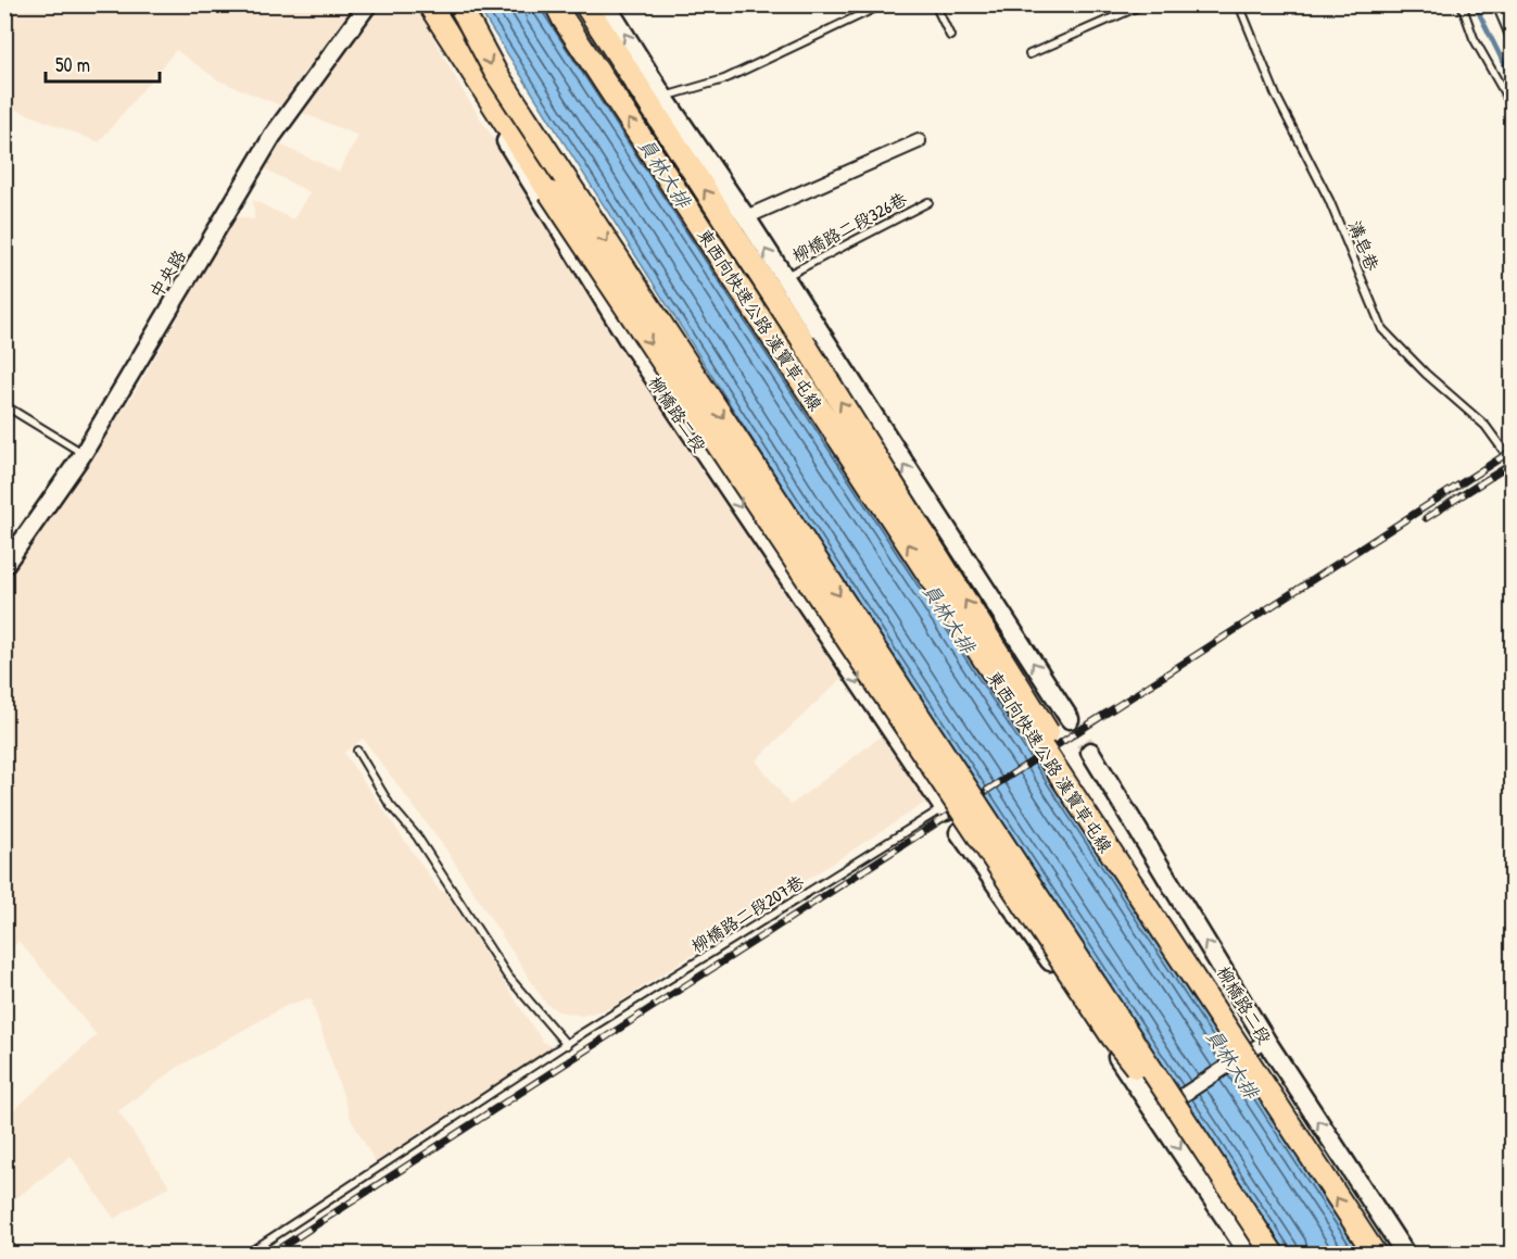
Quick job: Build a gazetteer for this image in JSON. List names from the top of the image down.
{
  "streets": {
    "highway": ["東西向快速公路 漢寶草屯線"],
    "main road": ["柳橋路二段"],
    "street": ["中央路"],
    "lane": ["柳橋路二段326巷", "溝皂巷", "柳橋路二段207巷"]
  },
  "crossings": [
    ["柳橋路二段", "柳橋路二段207巷"]
  ],
  "water": ["員林大排"],
  "scale_bar": "50 m"
}
